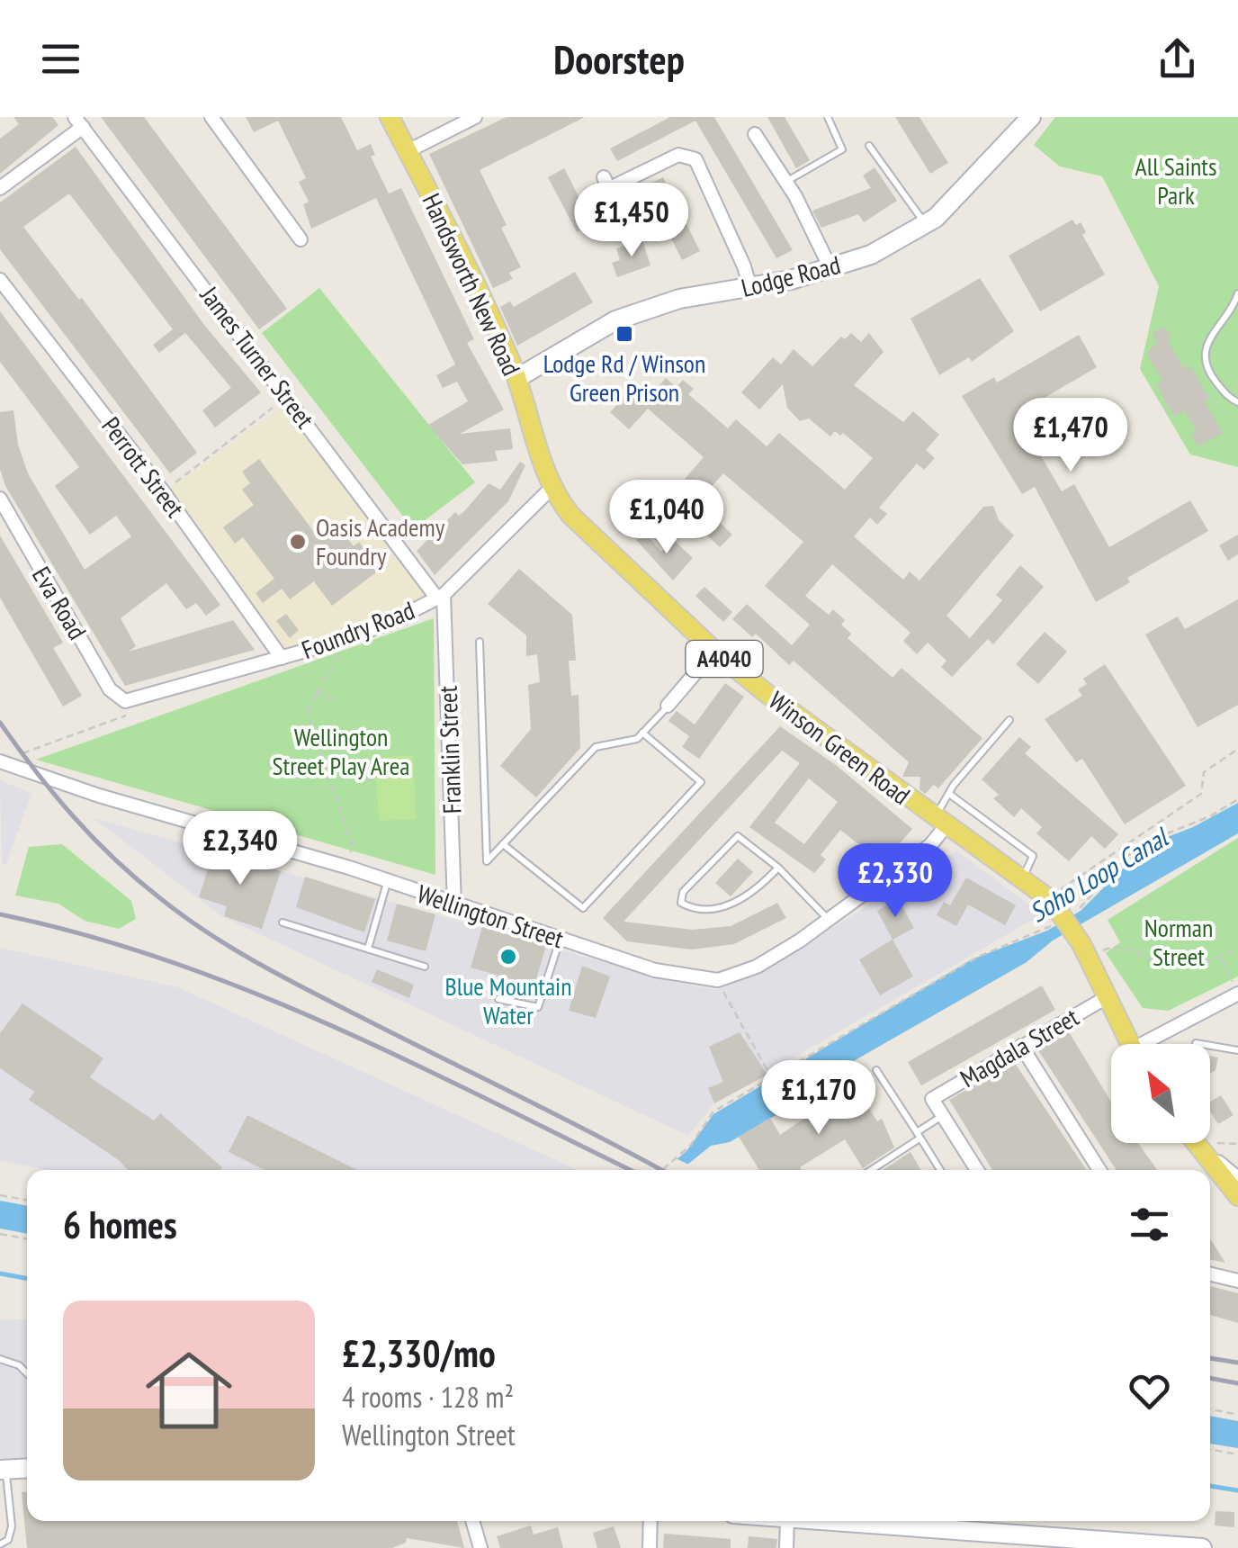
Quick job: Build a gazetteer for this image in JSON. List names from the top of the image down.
{
  "streets": {
    "main road": ["Handsworth New Road", "A4040", "Winson Green Road"],
    "street": [
      "Lodge Road",
      "James Turner Street",
      "Perrott Street",
      "Eva Road",
      "Foundry Road",
      "Franklin Street",
      "Wellington Street",
      "Magdala Street"
    ]
  },
  "crossings": [
    ["Lodge Road", "Handsworth New Road"],
    ["Handsworth New Road", "Winson Green Road"],
    ["James Turner Street", "Foundry Road"],
    ["James Turner Street", "Franklin Street"],
    ["Perrott Street", "Foundry Road"],
    ["Eva Road", "Foundry Road"],
    ["Foundry Road", "Winson Green Road"],
    ["Foundry Road", "Franklin Street"],
    ["A4040", "Winson Green Road"],
    ["A4040", "Magdala Street"],
    ["Winson Green Road", "Wellington Street"],
    ["Franklin Street", "Wellington Street"]
  ],
  "water": ["Soho Loop Canal"],
  "parks": ["All Saints Park", "Wellington Street Play Area", "Norman Street"],
  "places": {
    "transit": ["Lodge Rd / Winson Green Prison"],
    "other": ["Oasis Academy Foundry", "Blue Mountain Water"]
  },
  "north": "top left",
  "page": {
    "header": "Doorstep",
    "price": [
      "£1,450",
      "£1,470",
      "£1,040",
      "£2,340",
      "£2,330",
      "£1,170"
    ],
    "heading": "6 homes",
    "list": [
      {
        "name": "£2,330/mo",
        "note": "4 rooms · 128 m² · Wellington Street"
      }
    ]
  }
}
